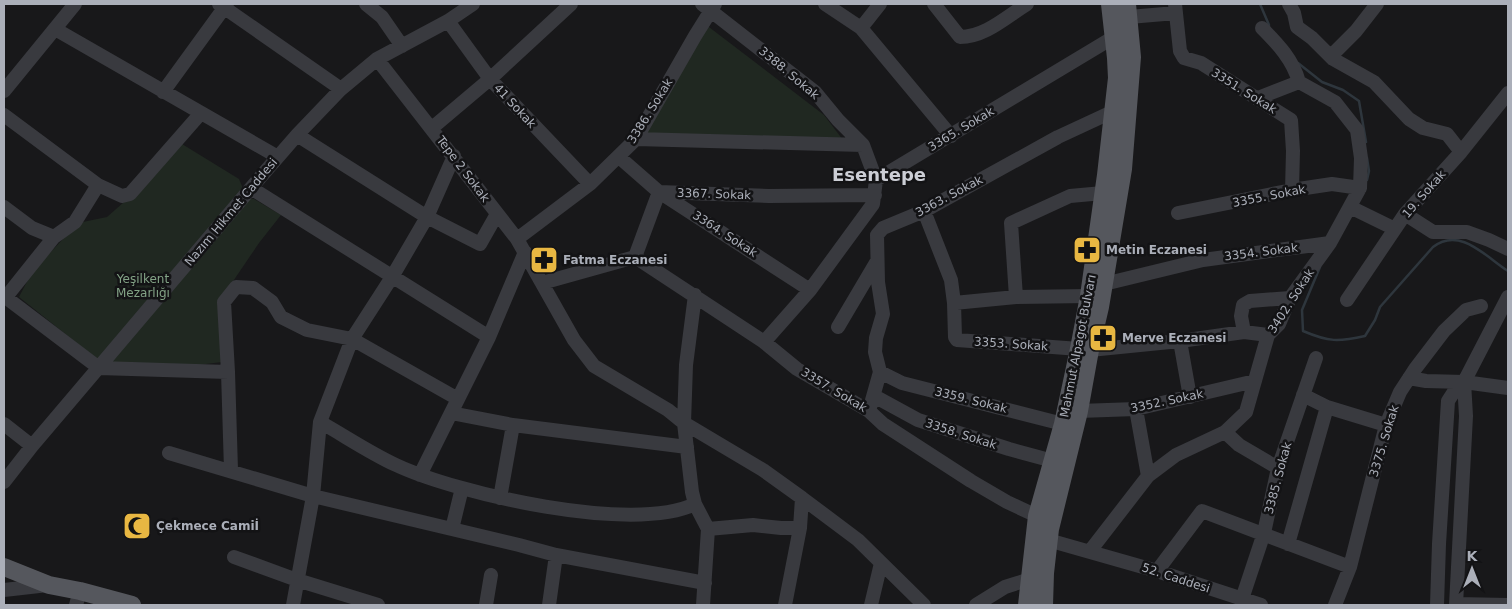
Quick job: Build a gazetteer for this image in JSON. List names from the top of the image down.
{
  "streets": {
    "main road": ["Mahmut Alpagot Bulvarı"],
    "street": [
      "3388. Sokak",
      "3351. Sokak",
      "41 Sokak",
      "3386. Sokak",
      "3365. Sokak",
      "Tepe 2 Sokak",
      "3367. Sokak",
      "19. Sokak",
      "3363. Sokak",
      "3355. Sokak",
      "Nazım Hikmet Caddesi",
      "3364. Sokak",
      "3354. Sokak",
      "3402. Sokak",
      "3353. Sokak",
      "3357. Sokak",
      "3359. Sokak",
      "3352. Sokak",
      "3358. Sokak",
      "3375. Sokak",
      "3385. Sokak",
      "52. Caddesi"
    ]
  },
  "crossings": [
    ["3388. Sokak", "3386. Sokak"],
    ["3388. Sokak", "3365. Sokak"],
    ["3351. Sokak", "3355. Sokak"],
    ["41 Sokak", "3386. Sokak"],
    ["41 Sokak", "Nazım Hikmet Caddesi"],
    ["3386. Sokak", "Tepe 2 Sokak"],
    ["3386. Sokak", "3364. Sokak"],
    ["3365. Sokak", "Mahmut Alpagot Bulvarı"],
    ["Tepe 2 Sokak", "Nazım Hikmet Caddesi"],
    ["3367. Sokak", "3364. Sokak"],
    ["3367. Sokak", "3357. Sokak"],
    ["3363. Sokak", "3353. Sokak"],
    ["3363. Sokak", "Mahmut Alpagot Bulvarı"],
    ["3363. Sokak", "3359. Sokak"],
    ["3355. Sokak", "3402. Sokak"],
    ["3354. Sokak", "3402. Sokak"],
    ["3354. Sokak", "Mahmut Alpagot Bulvarı"],
    ["3402. Sokak", "3353. Sokak"],
    ["3402. Sokak", "3352. Sokak"],
    ["3402. Sokak", "52. Caddesi"],
    ["3353. Sokak", "Mahmut Alpagot Bulvarı"],
    ["Mahmut Alpagot Bulvarı", "3357. Sokak"],
    ["Mahmut Alpagot Bulvarı", "3359. Sokak"],
    ["Mahmut Alpagot Bulvarı", "3352. Sokak"],
    ["Mahmut Alpagot Bulvarı", "3358. Sokak"],
    ["Mahmut Alpagot Bulvarı", "52. Caddesi"],
    ["3357. Sokak", "52. Caddesi"],
    ["3385. Sokak", "52. Caddesi"]
  ],
  "districts": ["Esentepe"],
  "parks": ["Yeşilkent Mezarlığı"],
  "places": {
    "pharmacy": ["Metin Eczanesi", "Fatma Eczanesi", "Merve Eczanesi"],
    "mosque": ["Çekmece Camiİ"]
  },
  "north": "top"
}
